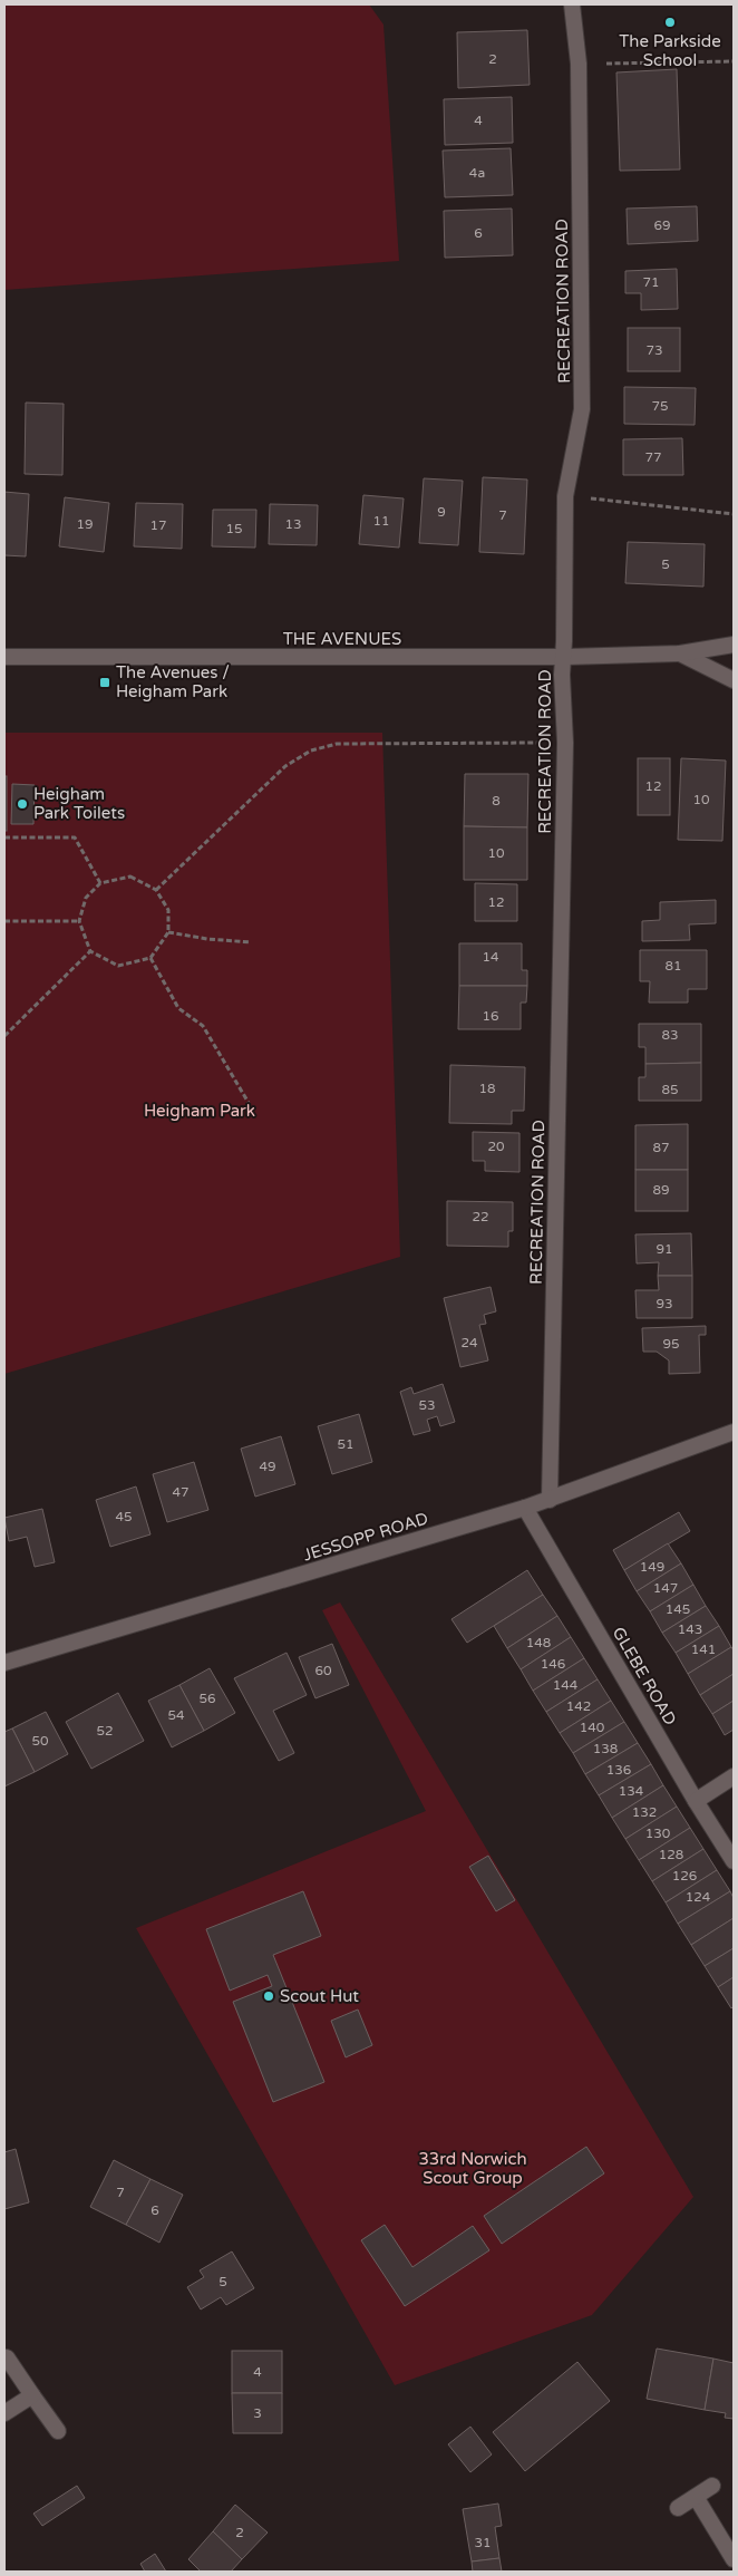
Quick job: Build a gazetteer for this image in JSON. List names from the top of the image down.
{
  "streets": {
    "street": [
      "RECREATION ROAD",
      "THE AVENUES",
      "JESSOPP ROAD",
      "GLEBE ROAD"
    ]
  },
  "crossings": [
    ["RECREATION ROAD", "THE AVENUES"],
    ["RECREATION ROAD", "JESSOPP ROAD"],
    ["JESSOPP ROAD", "GLEBE ROAD"]
  ],
  "parks": ["Heigham Park", "33rd Norwich Scout Group"],
  "places": {
    "other": ["The Parkside School", "Heigham Park Toilets", "Scout Hut"],
    "transit": ["The Avenues / Heigham Park"]
  },
  "house_numbers": [
    "2",
    "4",
    "4a",
    "69",
    "6",
    "71",
    "73",
    "75",
    "77",
    "9",
    "7",
    "11",
    "19",
    "13",
    "17",
    "15",
    "5",
    "12",
    "10",
    "8",
    "10",
    "12",
    "14",
    "81",
    "16",
    "83",
    "18",
    "85",
    "20",
    "87",
    "89",
    "22",
    "91",
    "93",
    "24",
    "95",
    "53",
    "51",
    "49",
    "47",
    "45",
    "149",
    "147",
    "145",
    "143",
    "148",
    "141",
    "146",
    "60",
    "144",
    "56",
    "142",
    "54",
    "140",
    "52",
    "50",
    "138",
    "136",
    "134",
    "132",
    "130",
    "128",
    "126",
    "124",
    "7",
    "6",
    "5",
    "4",
    "3",
    "2",
    "31"
  ]
}
